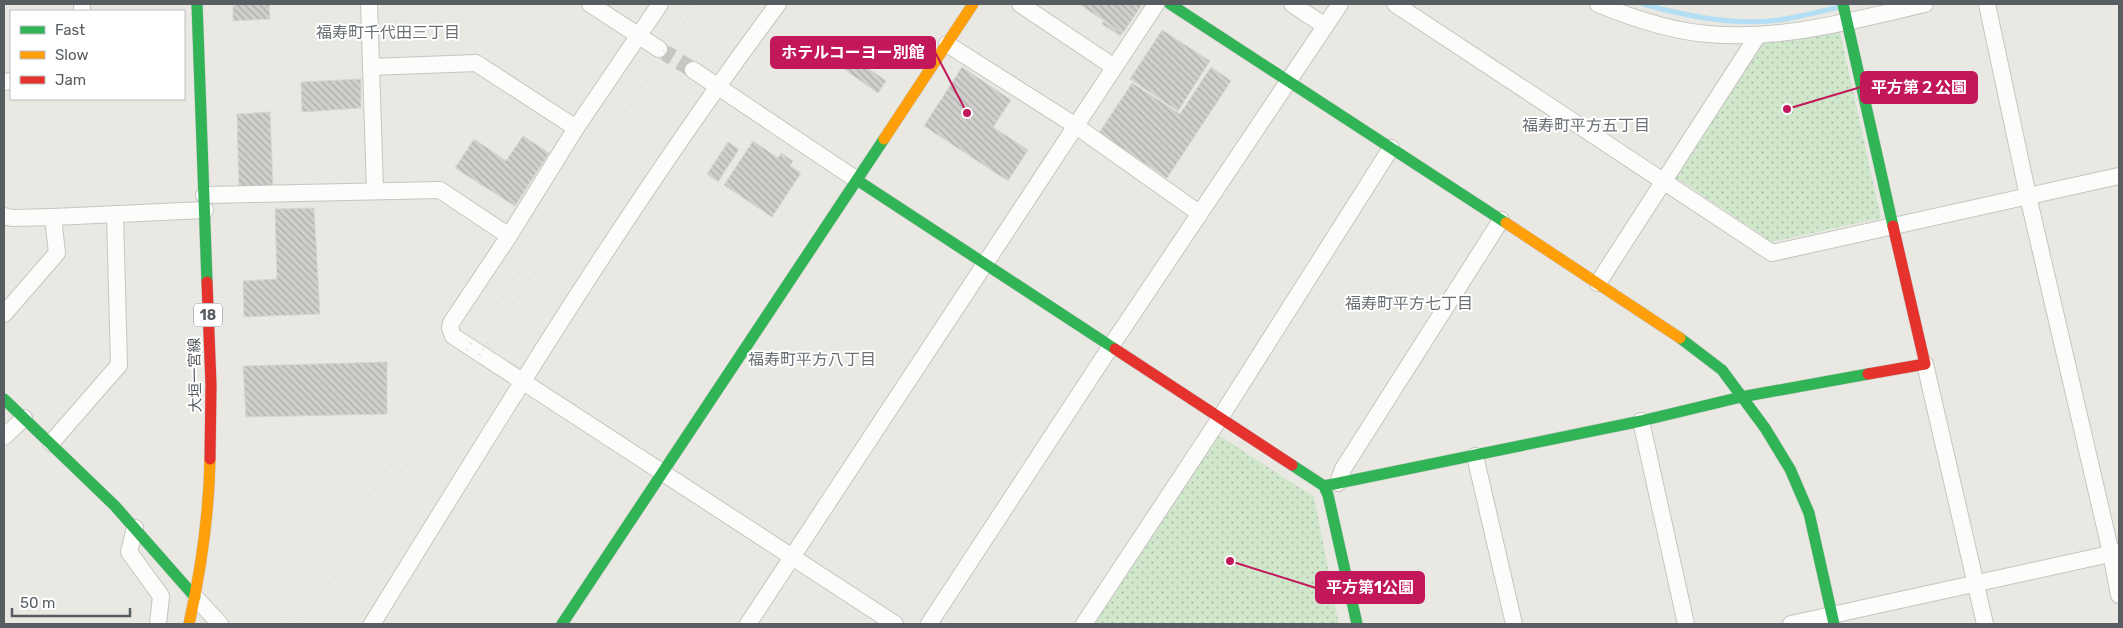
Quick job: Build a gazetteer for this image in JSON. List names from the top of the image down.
{
  "streets": {
    "street": ["18", "大垣一宮線"]
  },
  "districts": [
    "福寿町千代田三丁目",
    "福寿町平方五丁目",
    "福寿町平方七丁目",
    "福寿町平方八丁目"
  ],
  "places": ["平方第２公園", "ホテルコーヨー別館", "平方第1公園"],
  "legend": ["Fast", "Slow", "Jam"],
  "scale_bar": "50 m"
}
